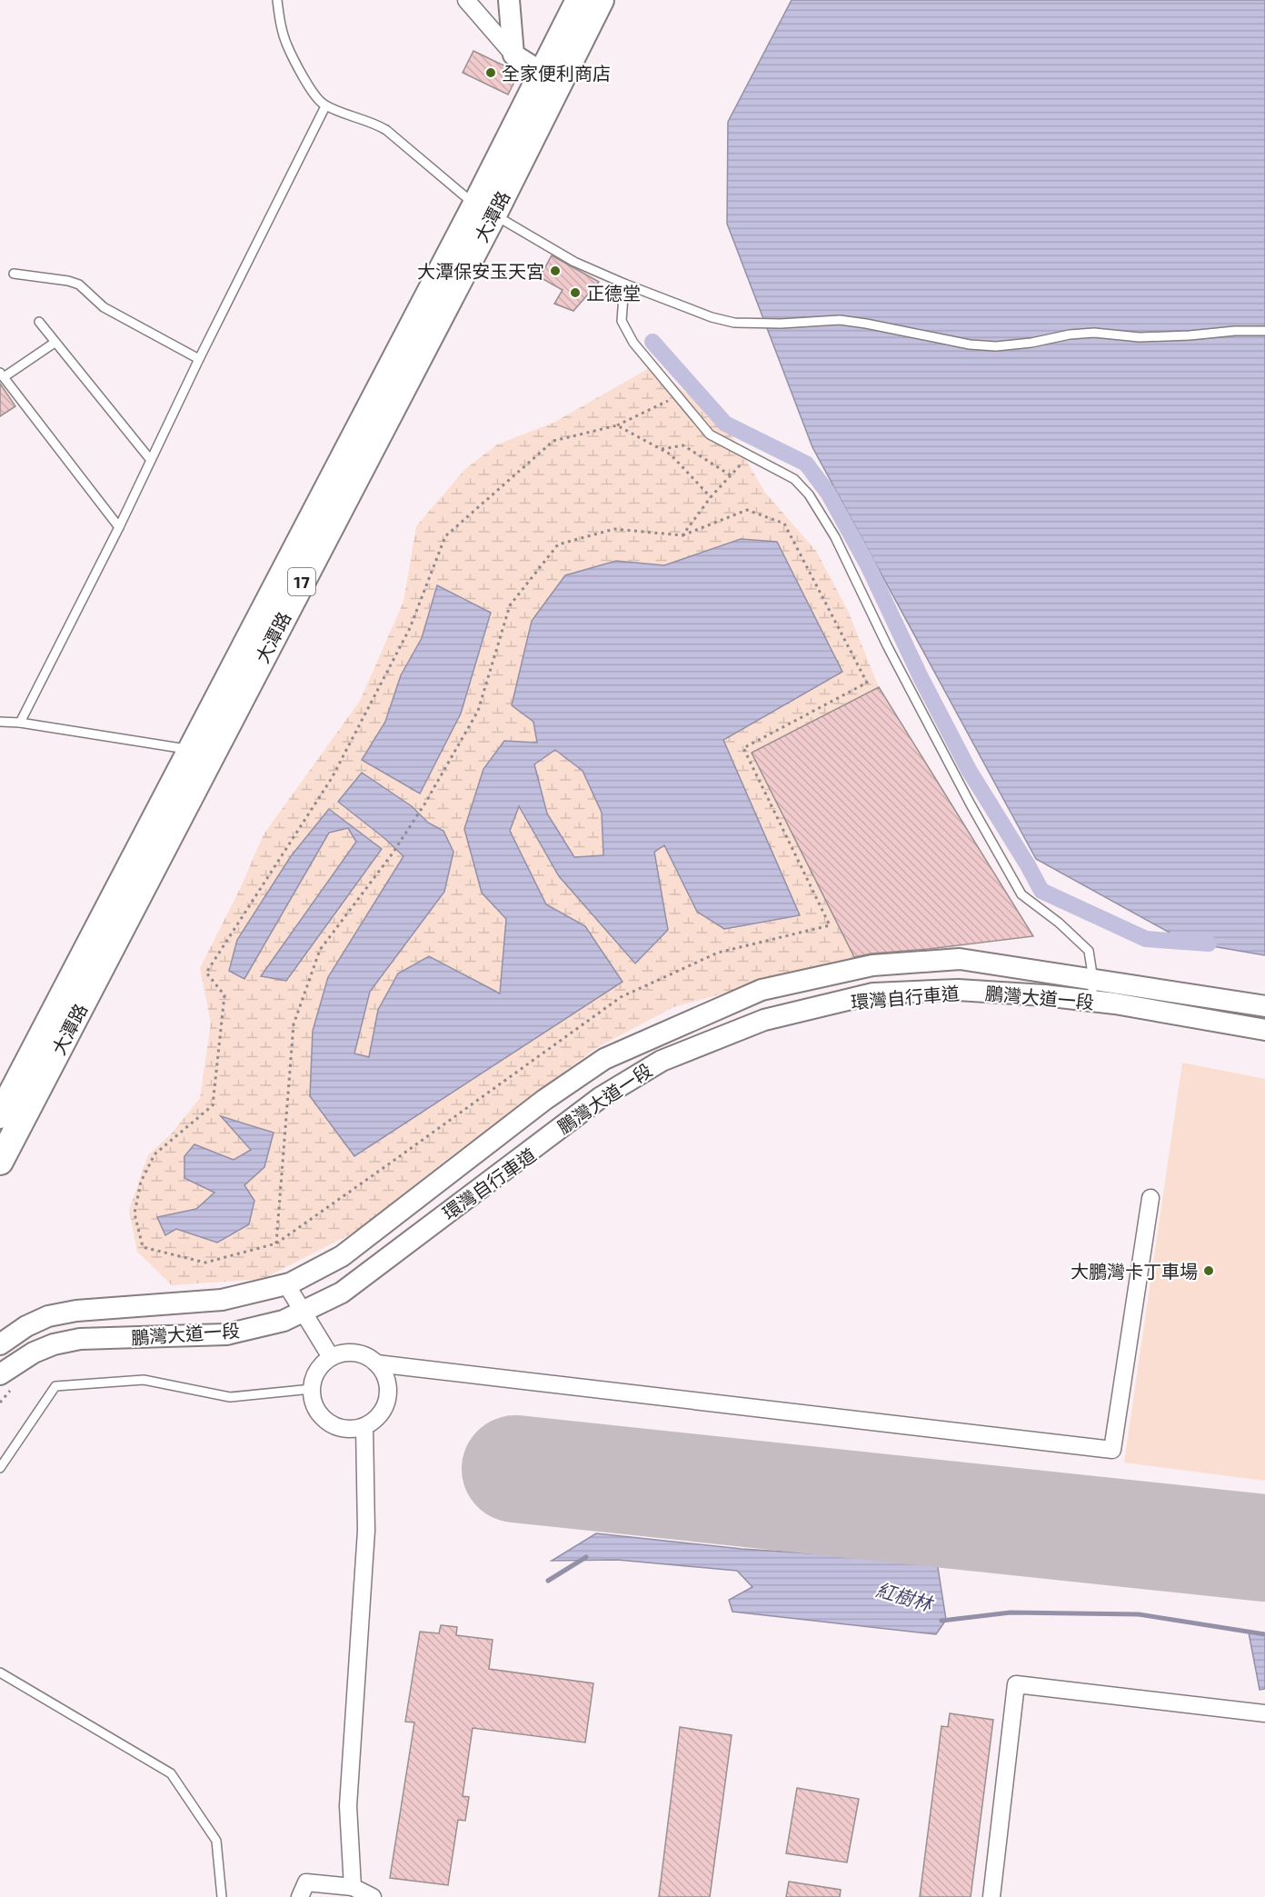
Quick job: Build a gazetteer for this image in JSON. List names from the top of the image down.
{
  "streets": {
    "main road": ["大潭路", "17"],
    "street": ["鵬灣大道一段"]
  },
  "water": ["紅樹林"],
  "places": [
    "全家便利商店",
    "大潭保安玉天宮",
    "正德堂",
    "大鵬灣卡丁車場"
  ]
}
